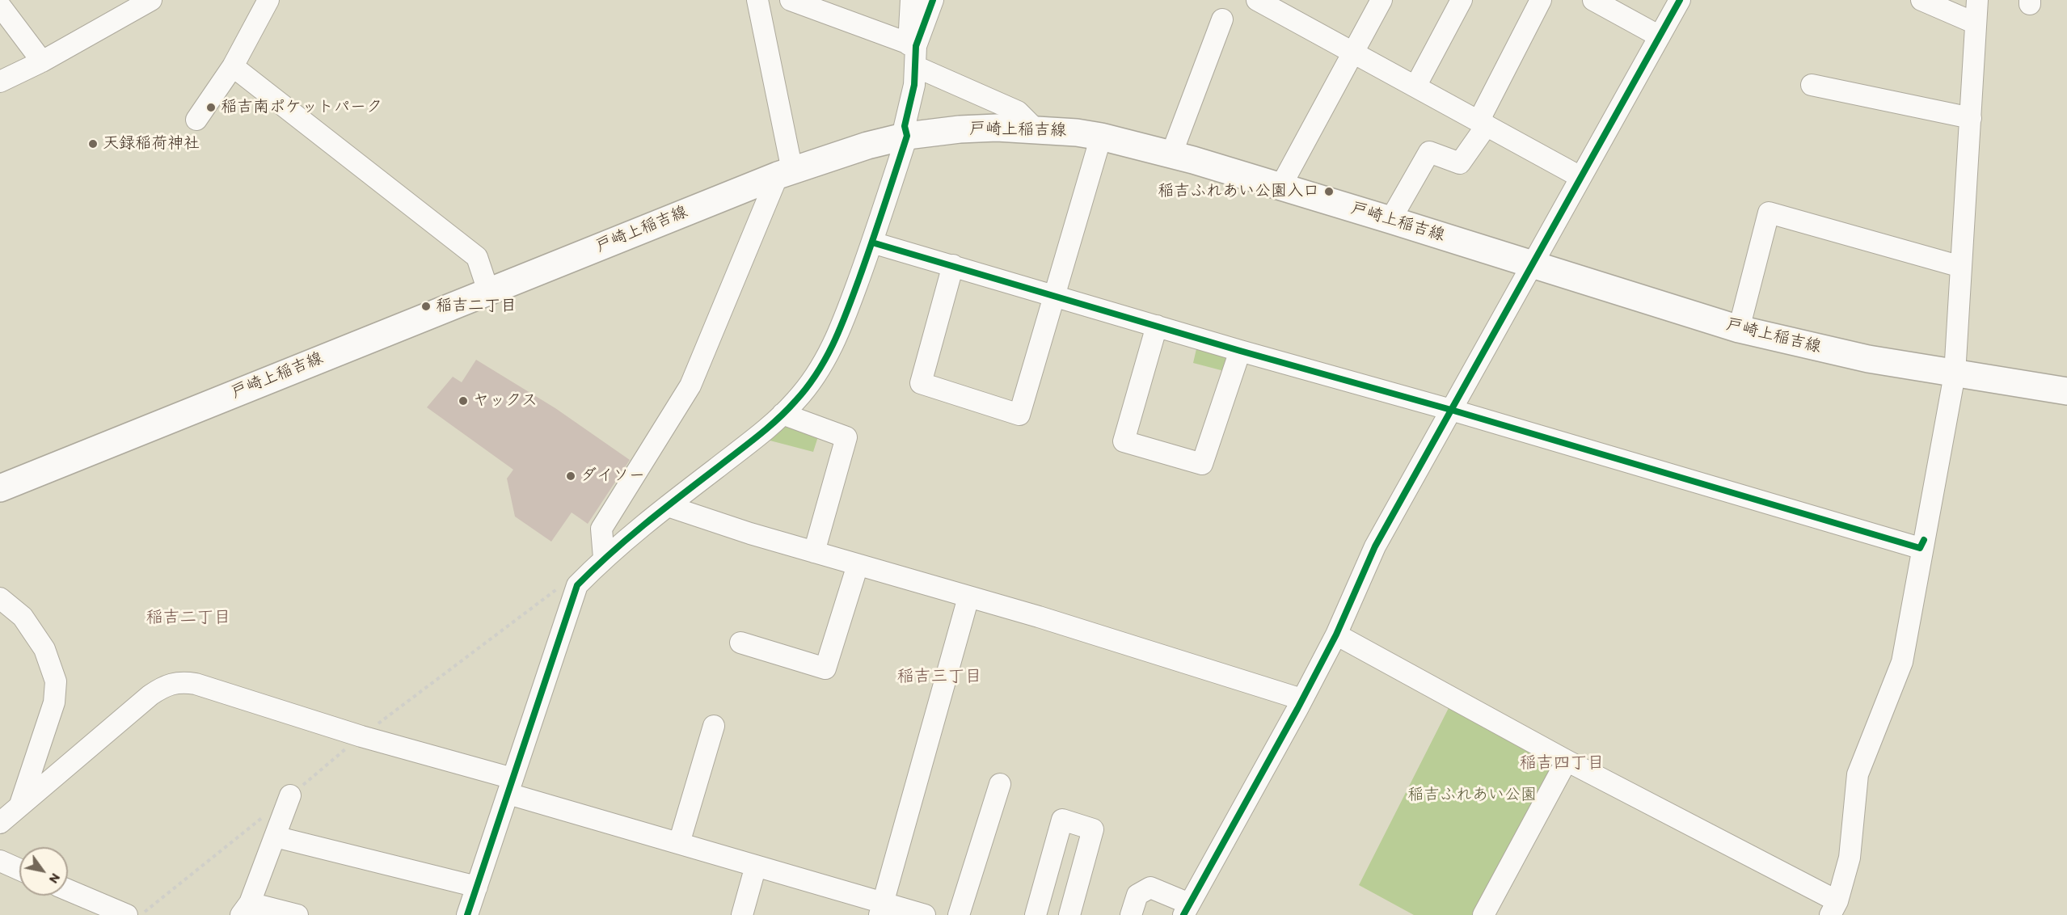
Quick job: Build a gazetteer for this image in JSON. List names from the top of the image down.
{
  "streets": {
    "main road": ["戸崎上稲吉線"]
  },
  "districts": ["稲吉二丁目", "稲吉三丁目", "稲吉四丁目"],
  "parks": ["稲吉ふれあい公園"],
  "places": [
    "稲吉南ポケットパーク",
    "天録稲荷神社",
    "稲吉ふれあい公園入口",
    "稲吉二丁目",
    "ヤックス",
    "ダイソー"
  ],
  "north": "bottom right"
}
